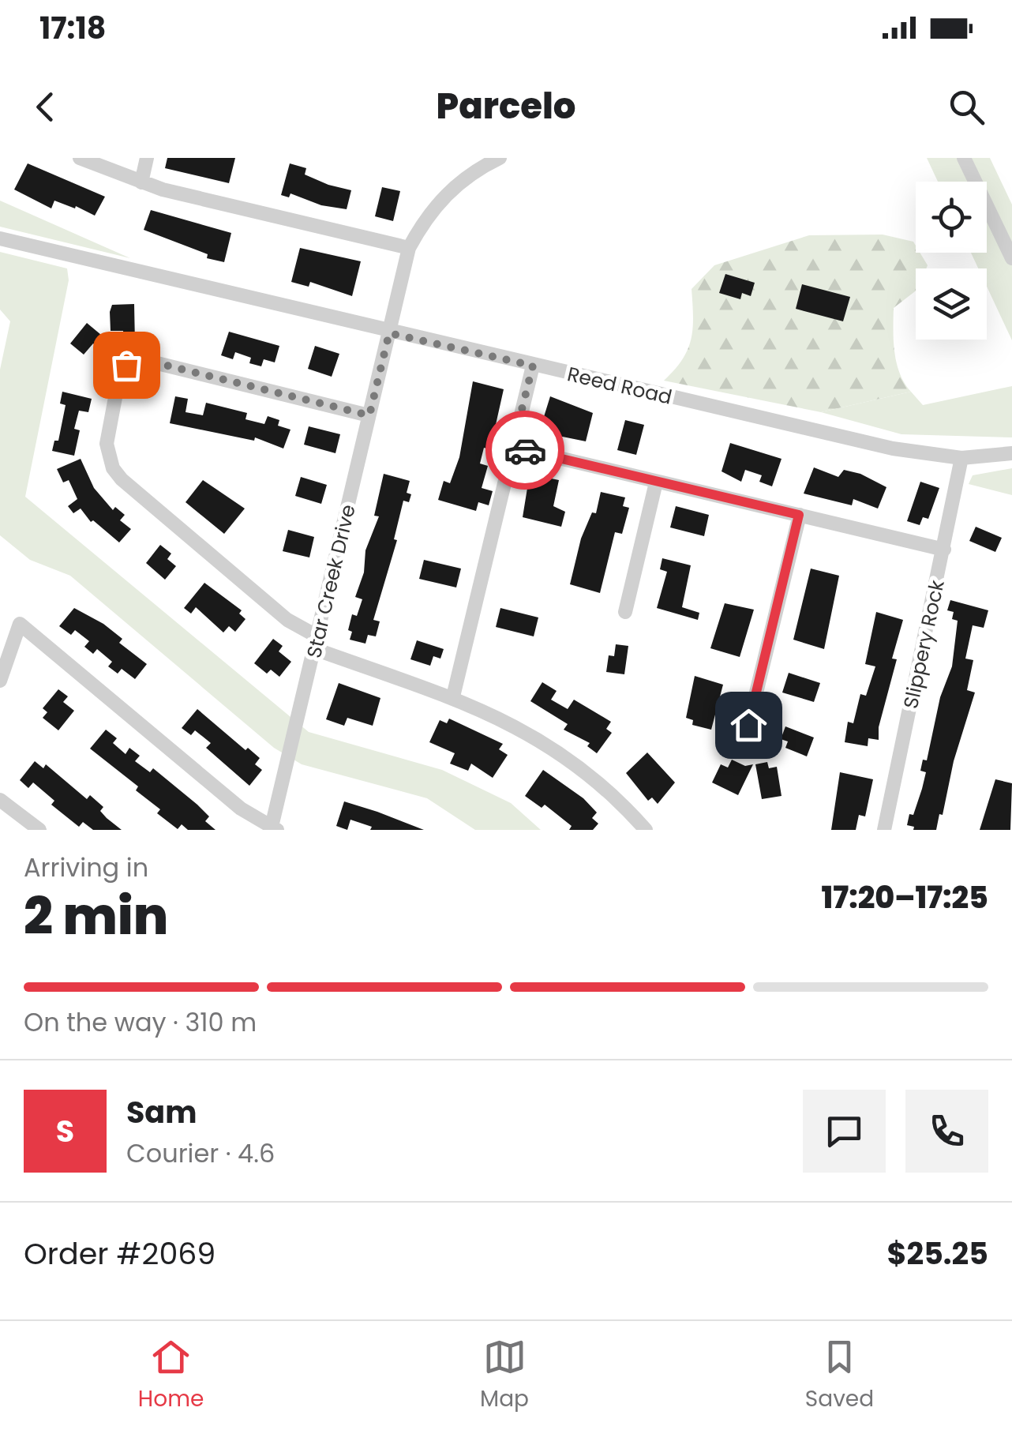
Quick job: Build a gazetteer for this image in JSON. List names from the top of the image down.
{
  "streets": {
    "street": ["Reed Road", "Star Creek Drive", "Slippery Rock"]
  },
  "crossings": [
    ["Reed Road", "Star Creek Drive"],
    ["Reed Road", "Slippery Rock"]
  ],
  "page": {
    "status": "17:18",
    "header": "Parcelo",
    "heading": ["2 min", "Arriving in", "17:20–17:25"],
    "panel": [
      "Sam",
      "Courier · 4.6",
      "Order #2069",
      "$25.25"
    ],
    "bar": "On the way · 310 m",
    "round": "S",
    "tabs": ["Home", "Map", "Saved"]
  }
}
